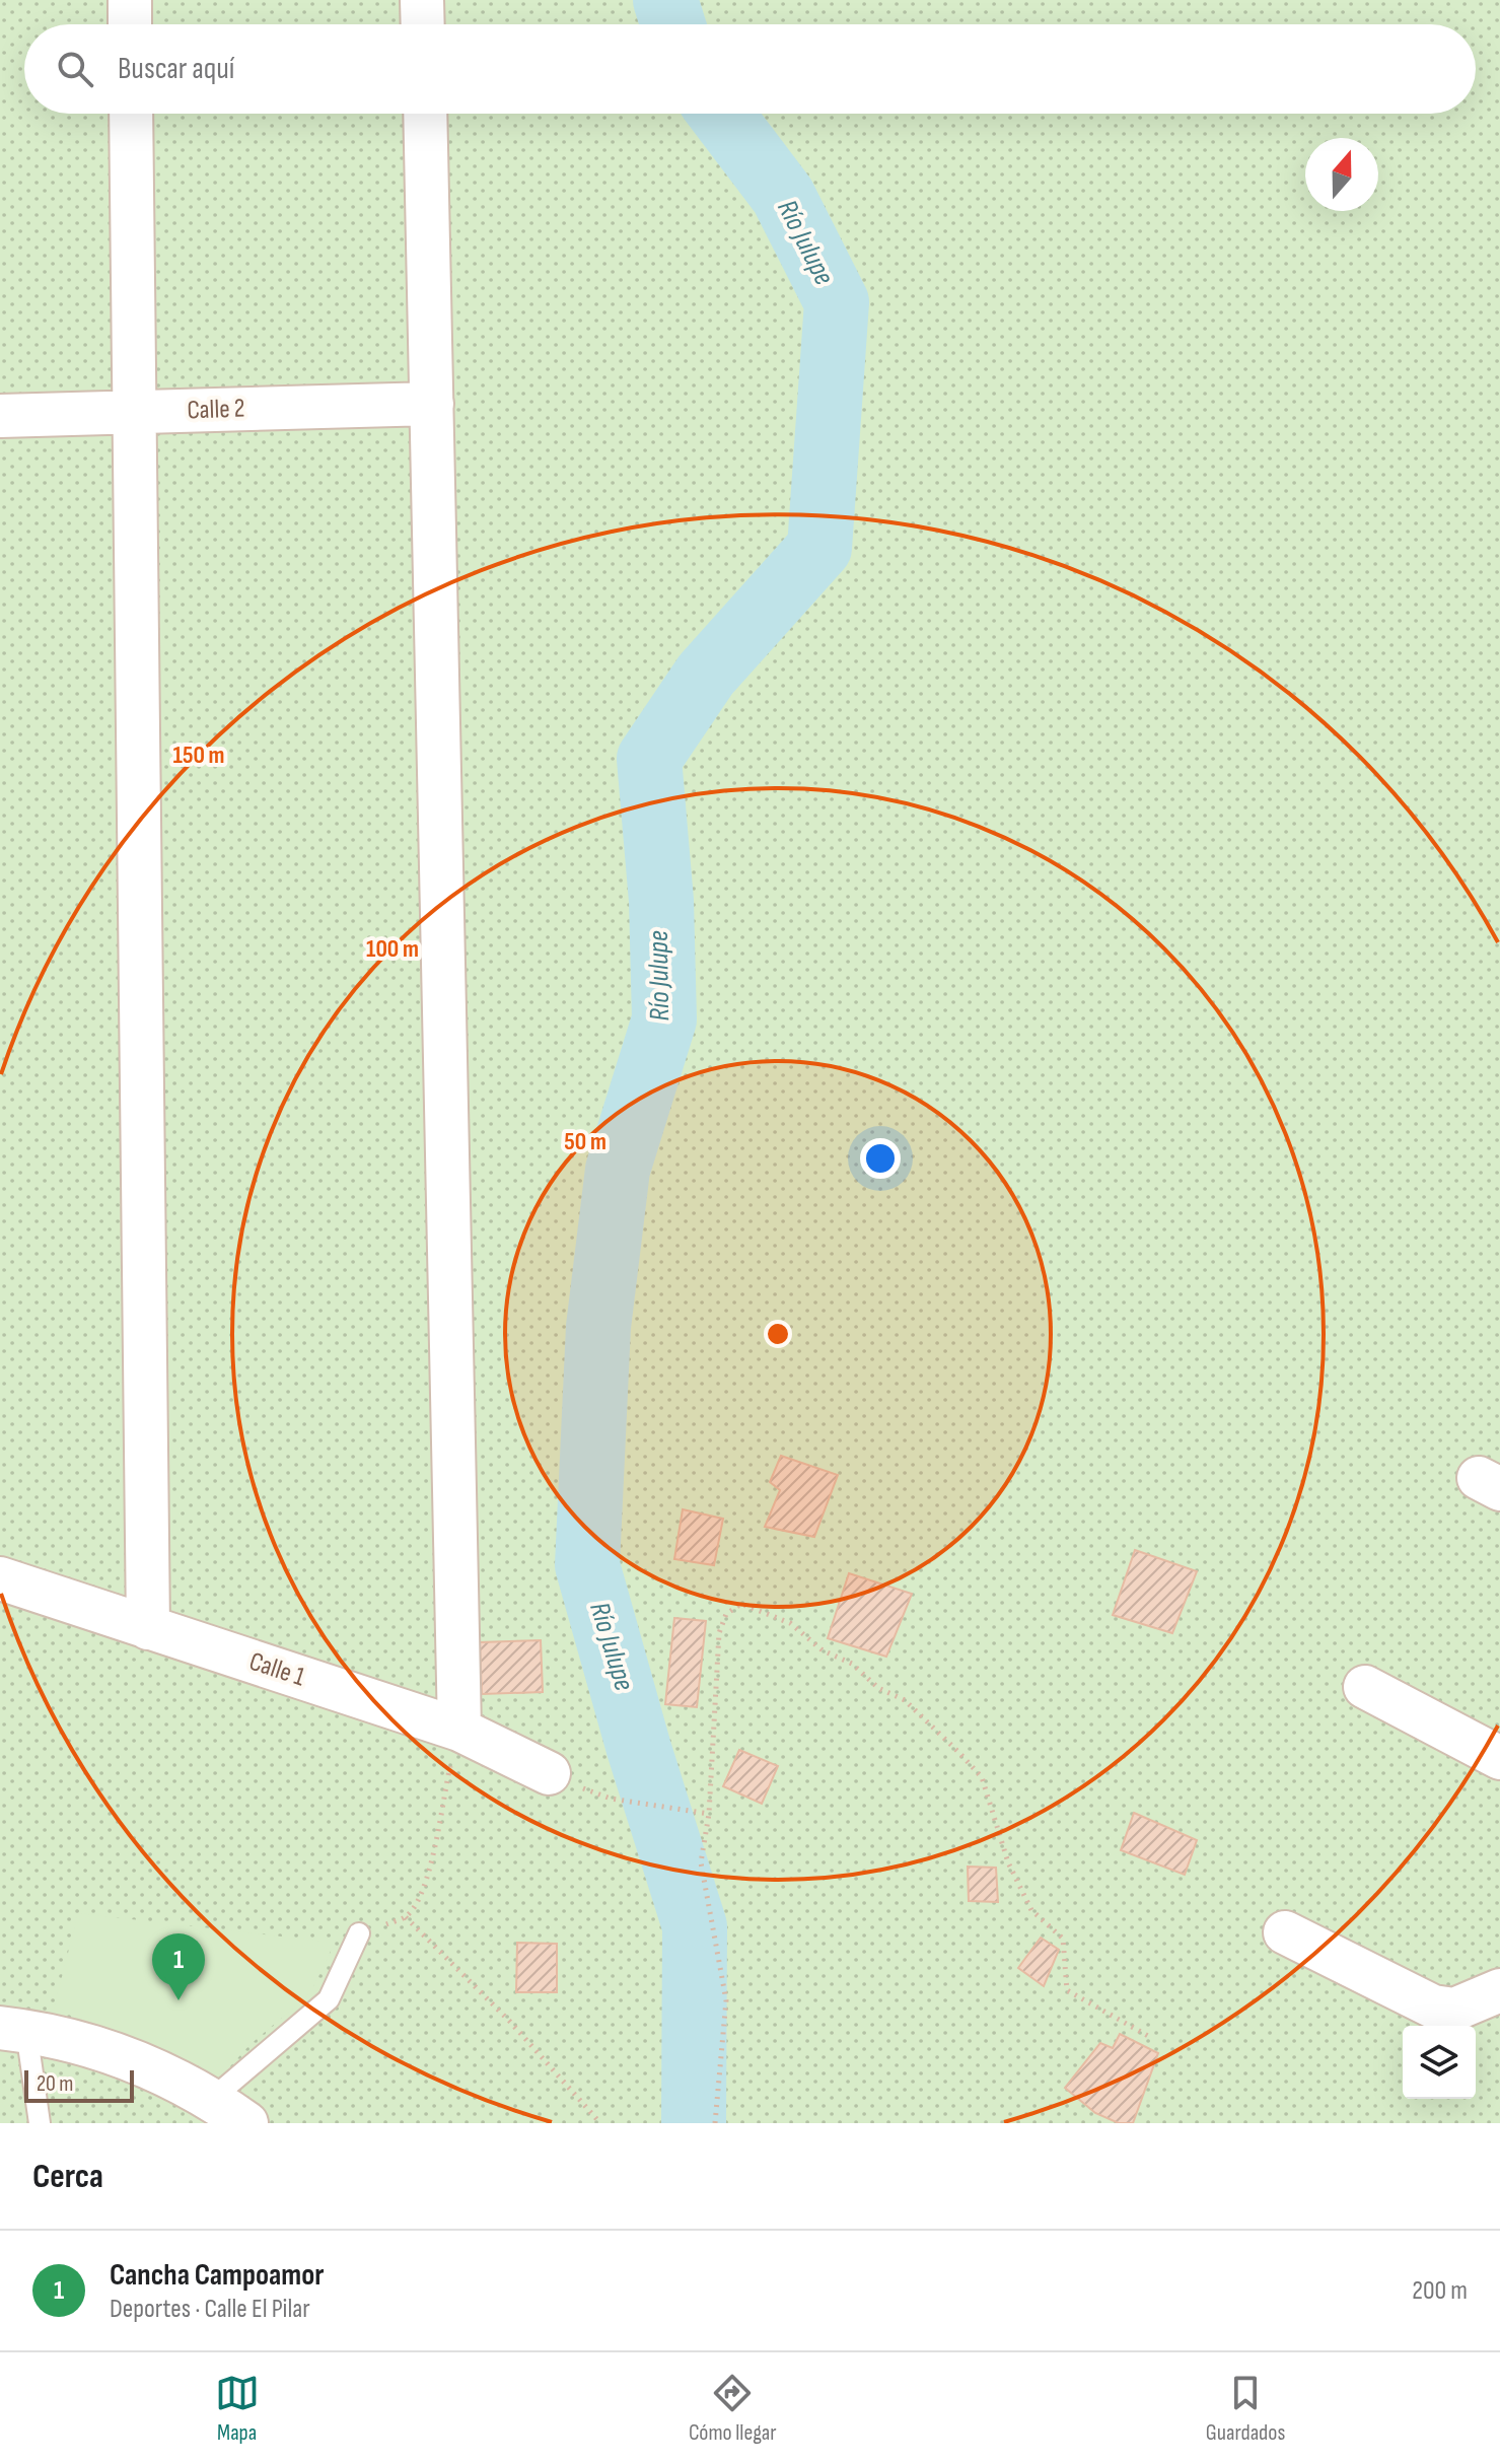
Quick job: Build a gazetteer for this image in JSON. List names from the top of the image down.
{
  "streets": {
    "street": ["Calle 2", "Calle 1"]
  },
  "water": ["Río Julupe"],
  "scale_bar": "20 m",
  "north": "top",
  "page": {
    "search": "Buscar aquí",
    "pins": "1",
    "scale": "20 m",
    "heading": "Cerca",
    "list": [
      {
        "mark": "1",
        "name": "Cancha Campoamor",
        "note": "Deportes · Calle El Pilar",
        "value": "200 m"
      }
    ],
    "nav": ["Mapa", "Cómo llegar", "Guardados"]
  },
  "rings": ["150 m", "100 m", "50 m"]
}
